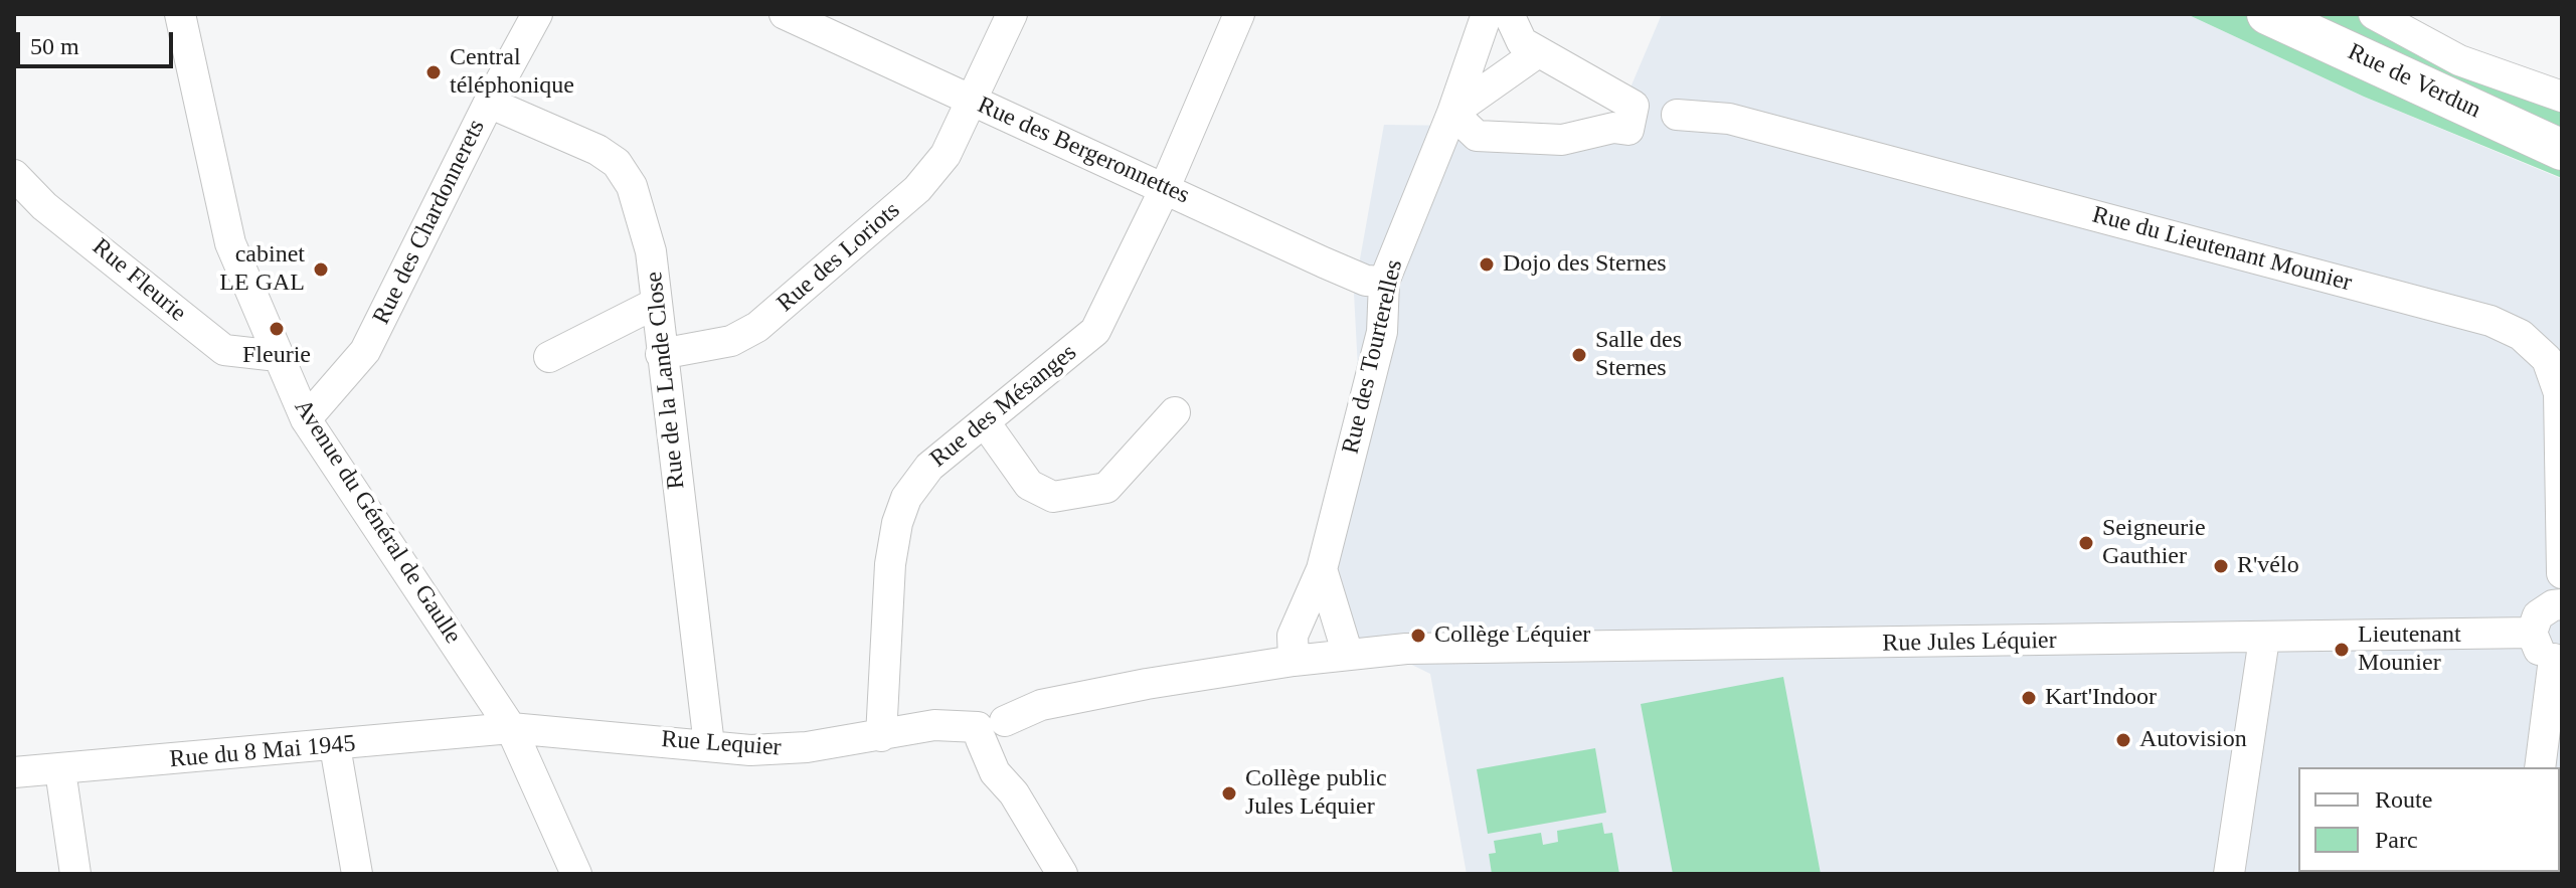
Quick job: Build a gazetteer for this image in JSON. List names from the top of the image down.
{
  "streets": {
    "main road": ["Rue de Verdun"],
    "street": [
      "Rue des Bergeronnettes",
      "Rue des Chardonnerets",
      "Rue du Lieutenant Mounier",
      "Rue des Loriots",
      "Rue Fleurie",
      "Rue des Tourterelles",
      "Rue de la Lande Close",
      "Rue des Mésanges",
      "Avenue du Général de Gaulle",
      "Rue Jules Léquier",
      "Rue Lequier",
      "Rue du 8 Mai 1945"
    ]
  },
  "crossings": [
    ["Rue des Bergeronnettes", "Rue des Loriots"],
    ["Rue des Bergeronnettes", "Rue des Tourterelles"],
    ["Rue des Bergeronnettes", "Rue des Mésanges"],
    ["Rue des Chardonnerets", "Rue de la Lande Close"],
    ["Rue des Chardonnerets", "Avenue du Général de Gaulle"],
    ["Rue des Loriots", "Rue de la Lande Close"],
    ["Rue Fleurie", "Avenue du Général de Gaulle"],
    ["Rue des Tourterelles", "Rue Lequier"],
    ["Rue de la Lande Close", "Rue Lequier"],
    ["Rue des Mésanges", "Rue Lequier"],
    ["Avenue du Général de Gaulle", "Rue Lequier"],
    ["Avenue du Général de Gaulle", "Rue du 8 Mai 1945"],
    ["Rue Jules Léquier", "Rue Lequier"],
    ["Rue Lequier", "Rue du 8 Mai 1945"]
  ],
  "places": [
    "Central téléphonique",
    "Dojo des Sternes",
    "cabinet LE GAL",
    "Fleurie",
    "Salle des Sternes",
    "Seigneurie Gauthier",
    "R'vélo",
    "Collège Léquier",
    "Lieutenant Mounier",
    "Kart'Indoor",
    "Autovision",
    "Collège public Jules Léquier"
  ],
  "legend": ["Route", "Parc"],
  "scale_bar": "50 m"
}
